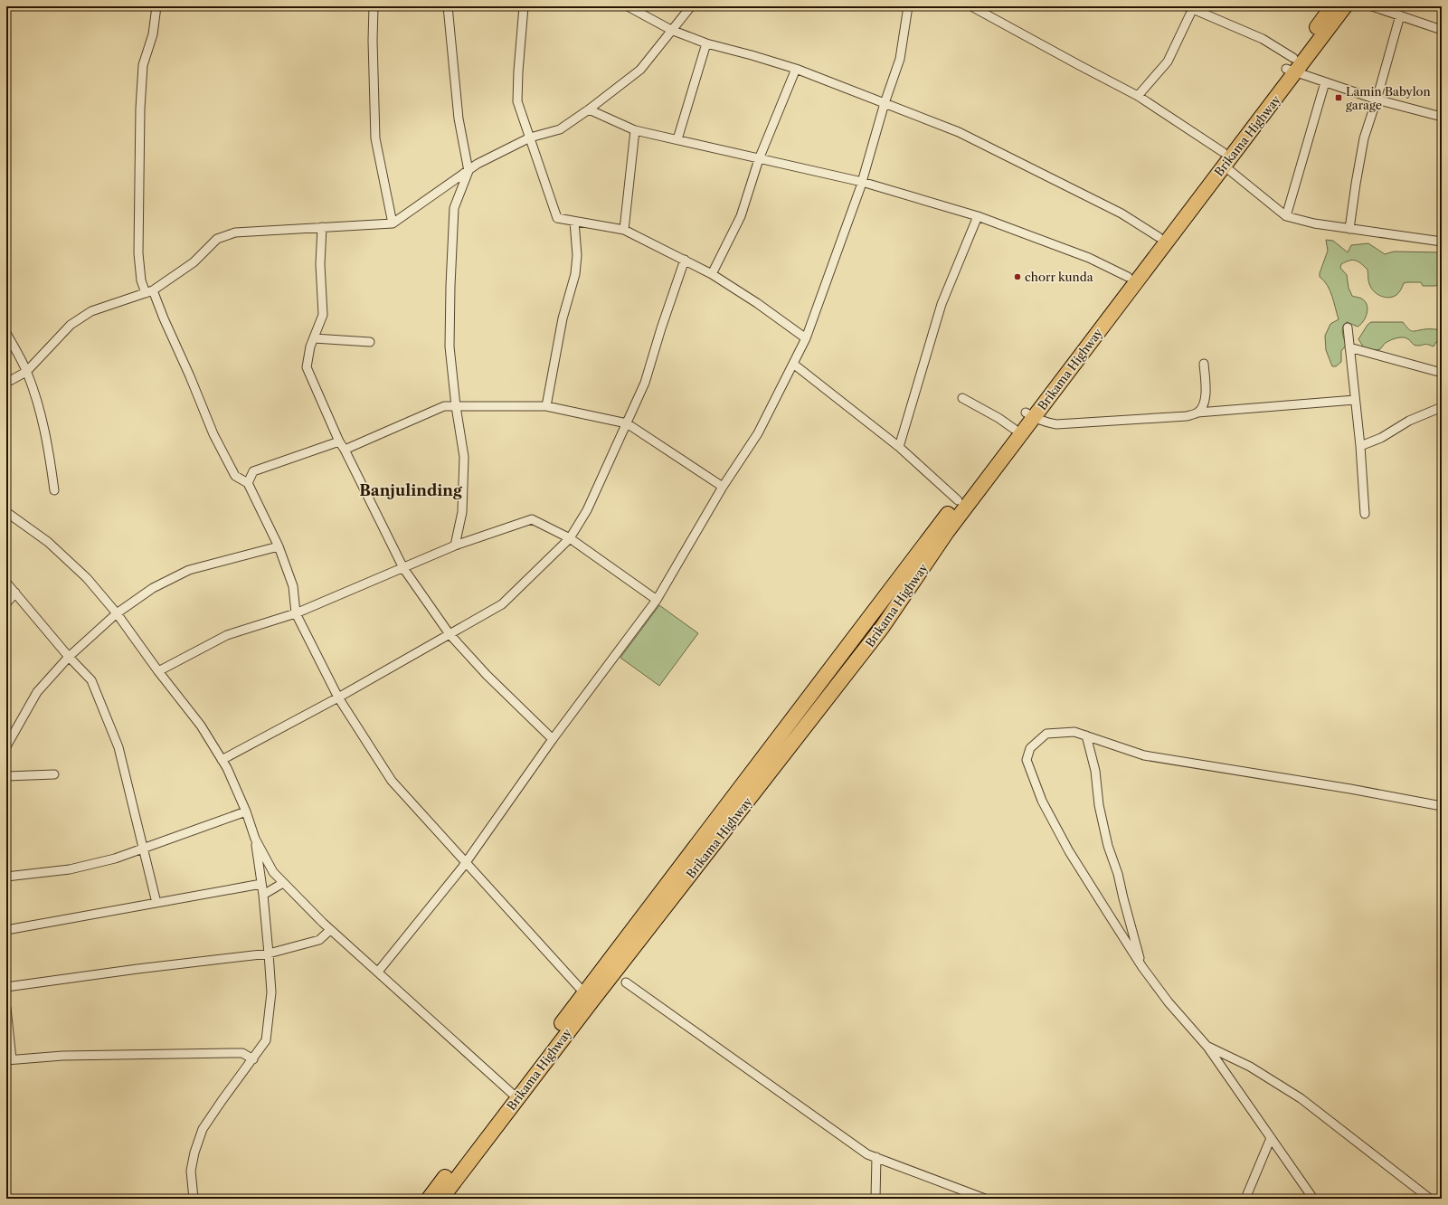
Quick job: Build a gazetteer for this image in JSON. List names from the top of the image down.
{
  "streets": {
    "highway": ["Brikama Highway"]
  },
  "districts": ["Banjulinding"],
  "places": {
    "transit": ["Lamin Babylon garage"],
    "other": ["chorr kunda"]
  }
}
